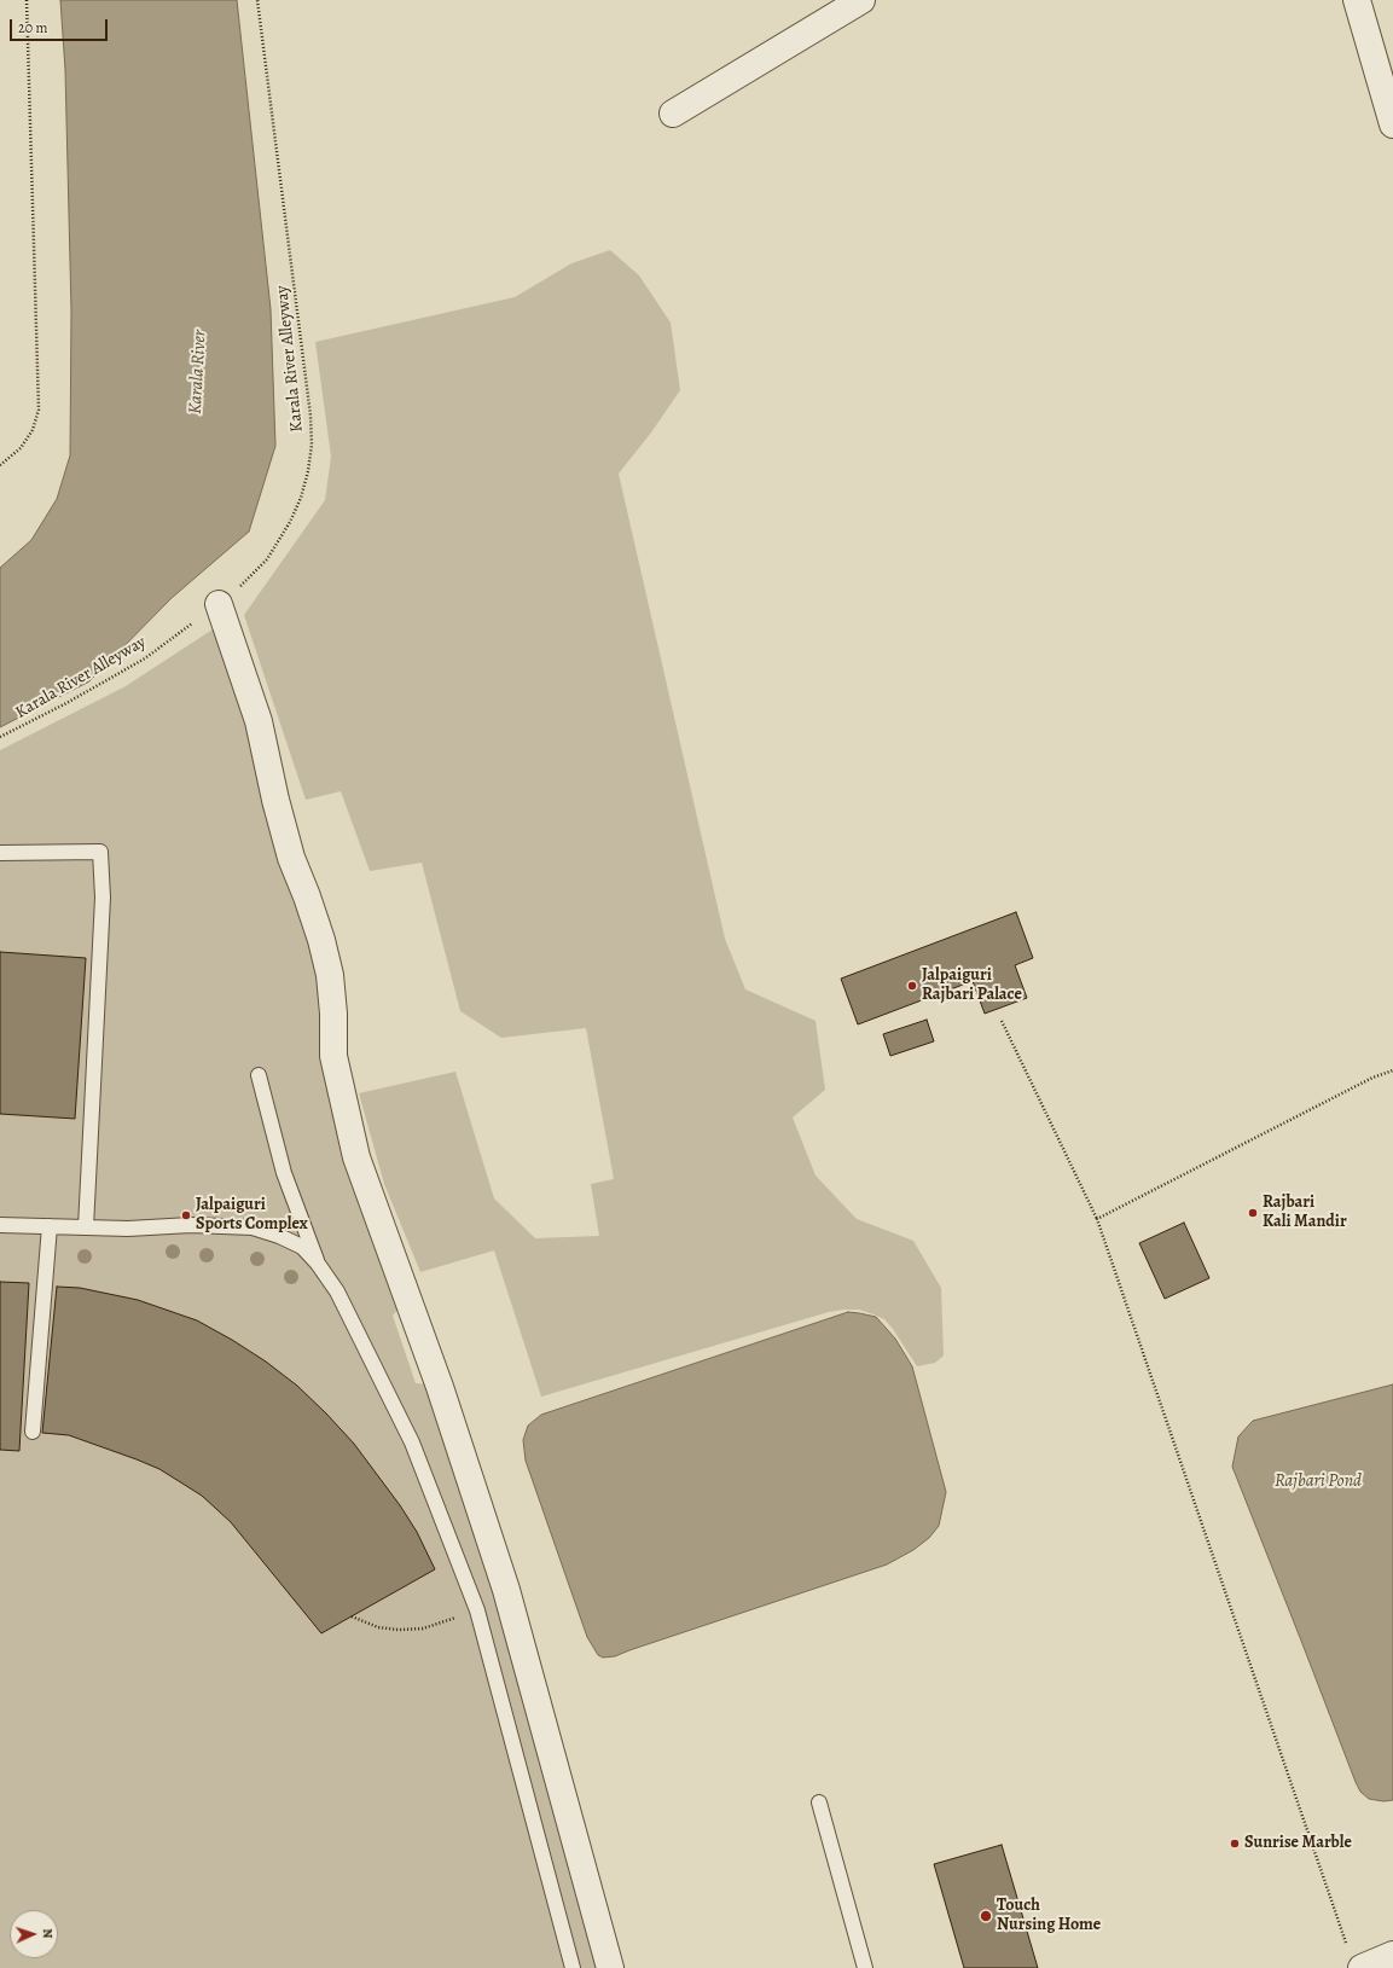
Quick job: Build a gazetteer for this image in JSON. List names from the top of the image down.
{
  "streets": {
    "path": ["Karala River Alleyway"]
  },
  "water": ["Karala River", "Rajbari Pond"],
  "places": [
    "Jalpaiguri Rajbari Palace",
    "Rajbari Kali Mandir",
    "Jalpaiguri Sports Complex",
    "Sunrise Marble",
    "Touch Nursing Home"
  ],
  "scale_bar": "20 m",
  "north": "right"
}
